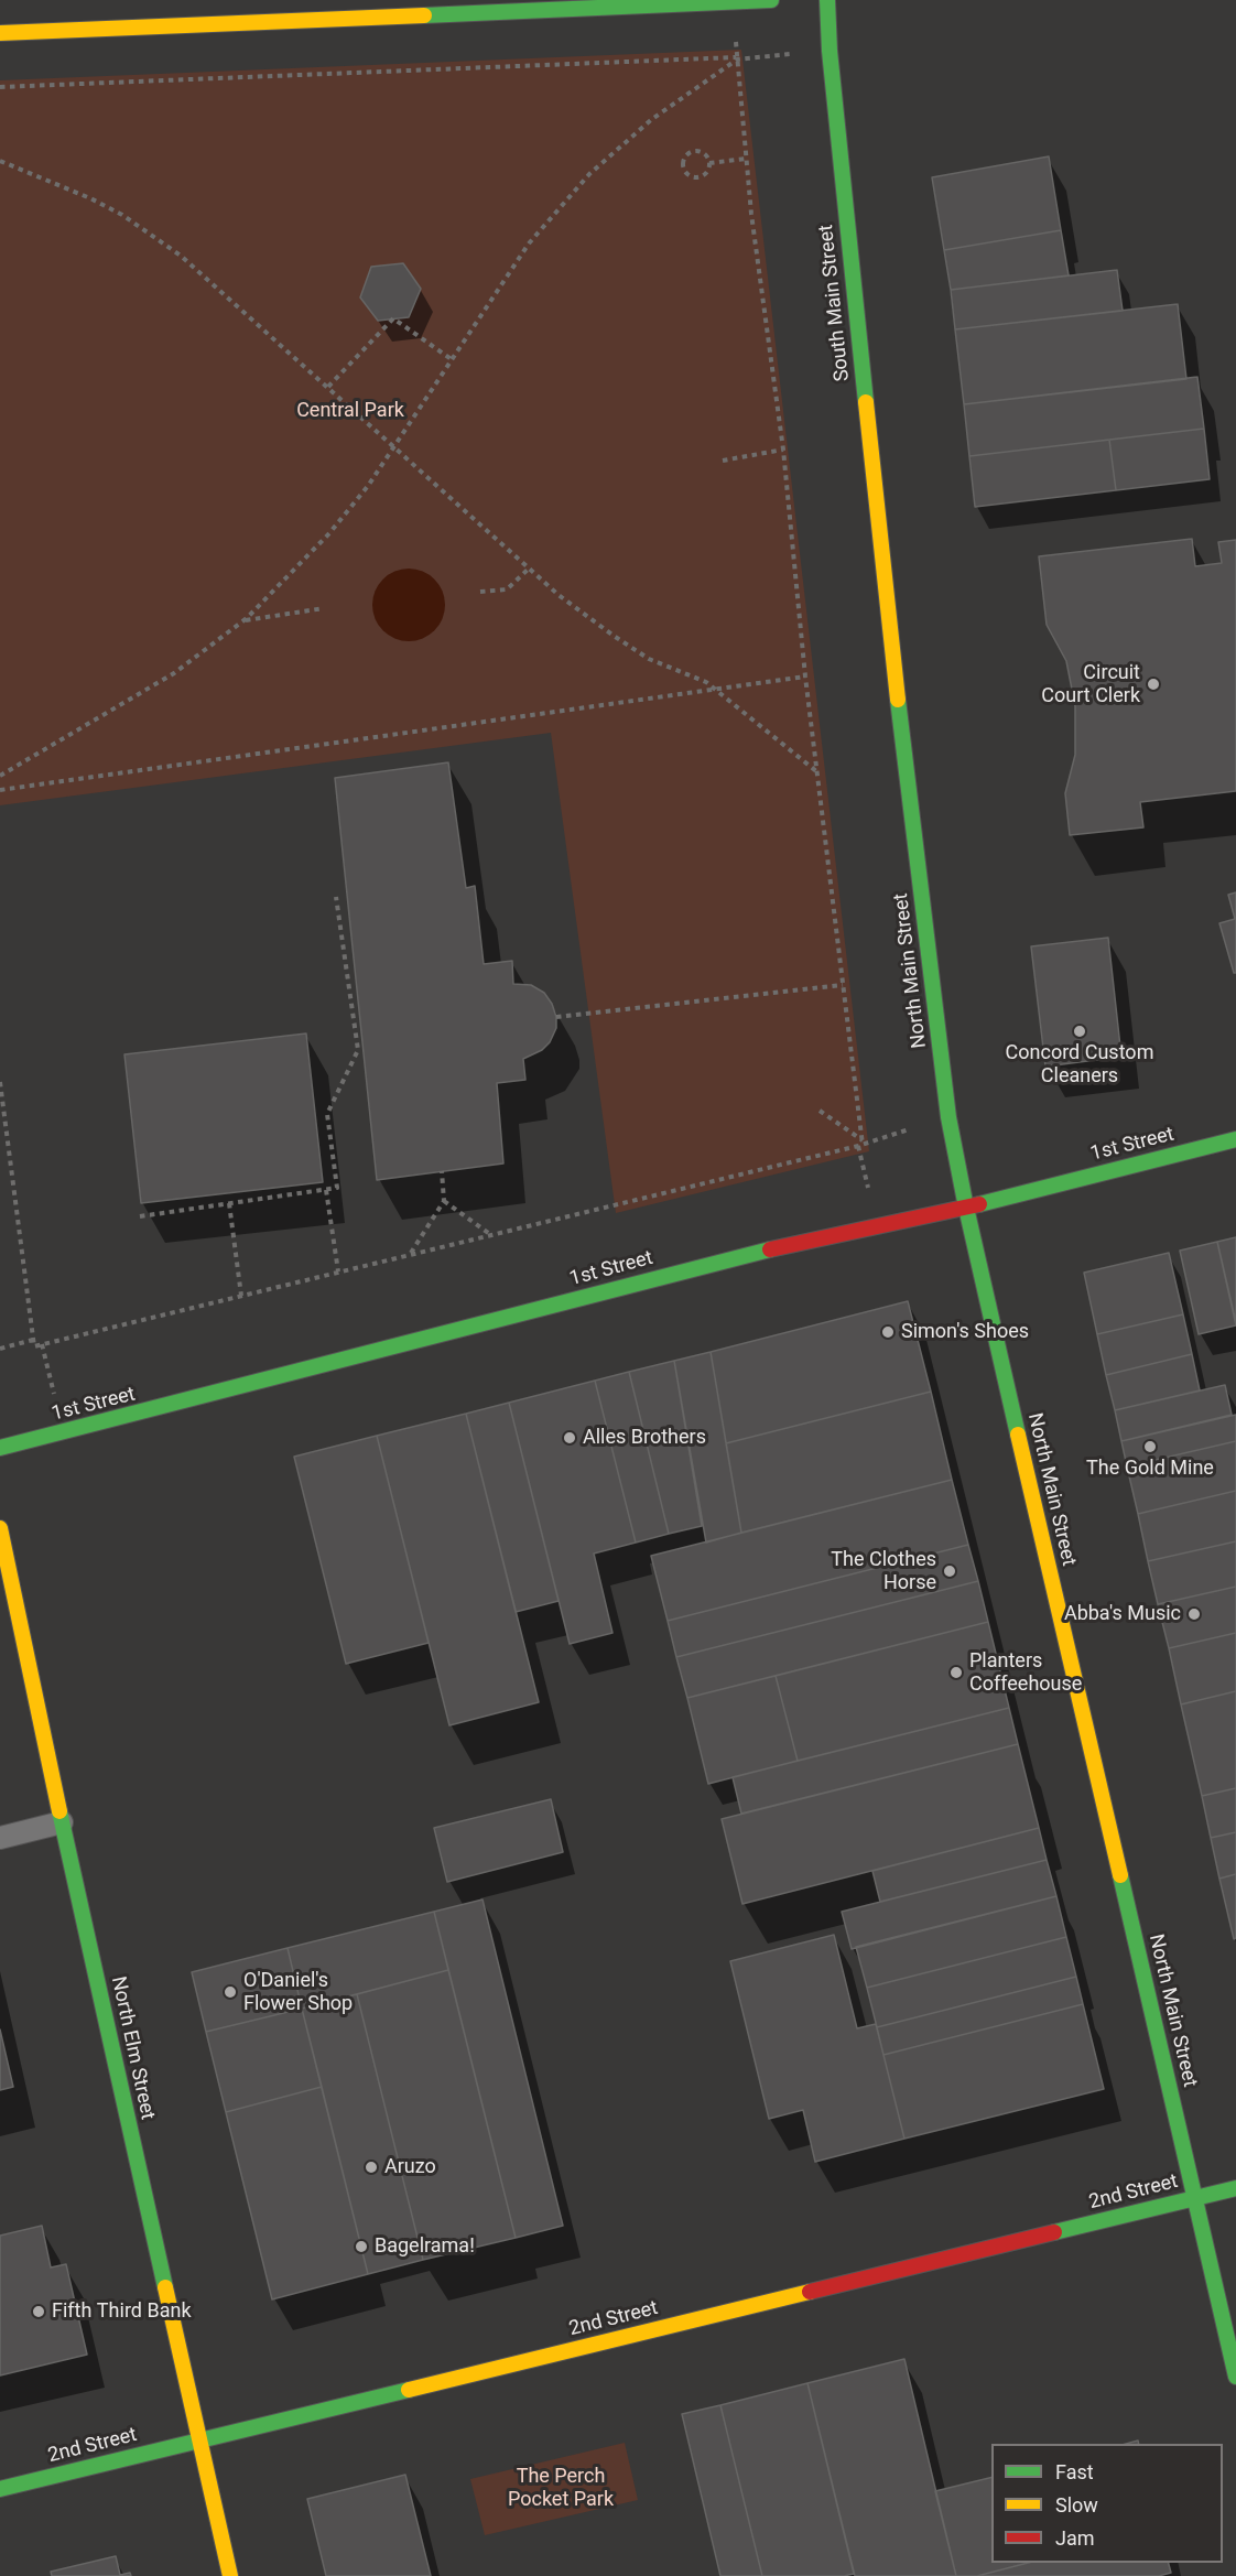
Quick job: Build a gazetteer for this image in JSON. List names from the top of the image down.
{
  "streets": {
    "street": [
      "South Main Street",
      "North Main Street",
      "1st Street",
      "North Elm Street",
      "2nd Street"
    ]
  },
  "crossings": [
    ["South Main Street", "North Main Street"],
    ["North Main Street", "1st Street"],
    ["North Main Street", "2nd Street"],
    ["North Elm Street", "2nd Street"]
  ],
  "parks": ["Central Park", "The Perch Pocket Park"],
  "places": [
    "Circuit Court Clerk",
    "Concord Custom Cleaners",
    "Simon's Shoes",
    "Alles Brothers",
    "The Gold Mine",
    "The Clothes Horse",
    "Abba's Music",
    "Planters Coffeehouse",
    "O'Daniel's Flower Shop",
    "Aruzo",
    "Bagelrama!",
    "Fifth Third Bank"
  ],
  "legend": ["Fast", "Slow", "Jam"]
}
